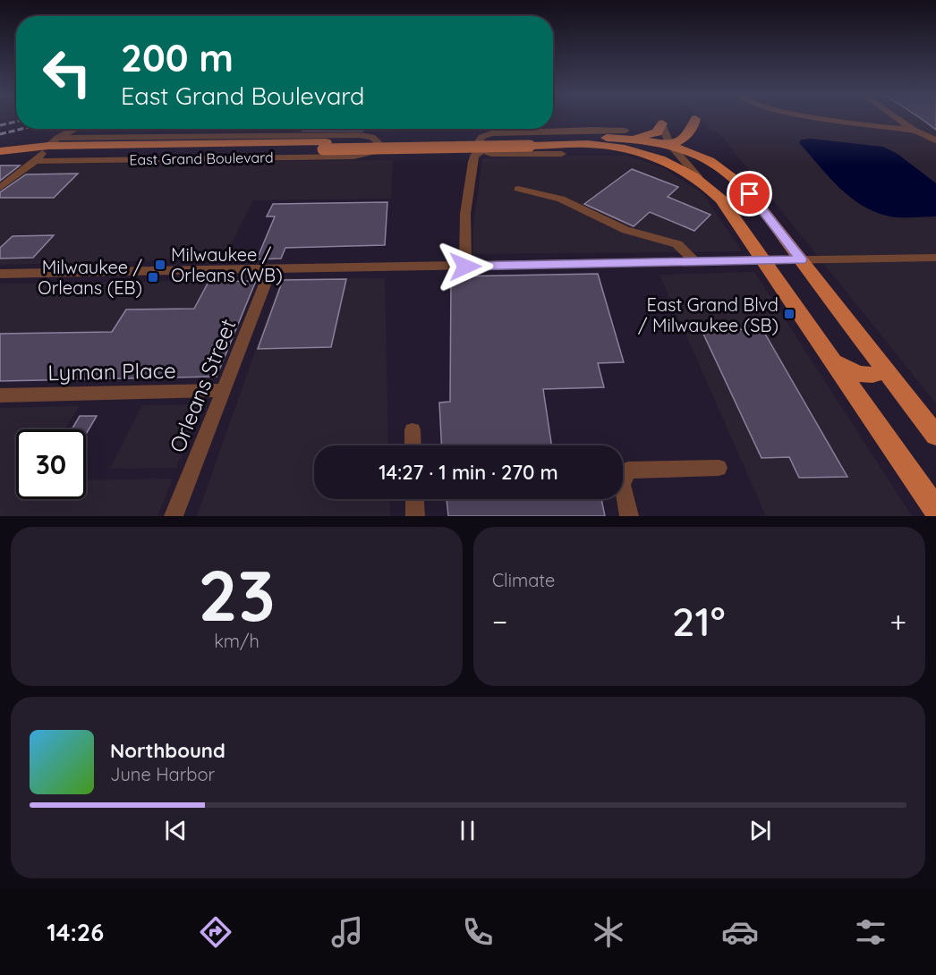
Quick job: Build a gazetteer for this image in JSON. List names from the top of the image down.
{
  "streets": {
    "main road": ["East Grand Boulevard"],
    "street": ["Lyman Place", "Orleans Street"]
  },
  "crossings": [
    ["Lyman Place", "Orleans Street"]
  ],
  "places": {
    "transit": ["Milwaukee / Orleans (WB)", "Milwaukee / Orleans (EB)", "East Grand Blvd / Milwaukee (SB)"]
  },
  "page": {
    "turn": ["200 m", "East Grand Boulevard"],
    "limit": "30",
    "trip": "14:27 · 1 min · 270 m",
    "tile": [
      ["23", "km/h"],
      "Climate"
    ],
    "heat": ["−", "21°", "+"],
    "song": ["Northbound", "June Harbor"],
    "tabs": "14:26"
  }
}
